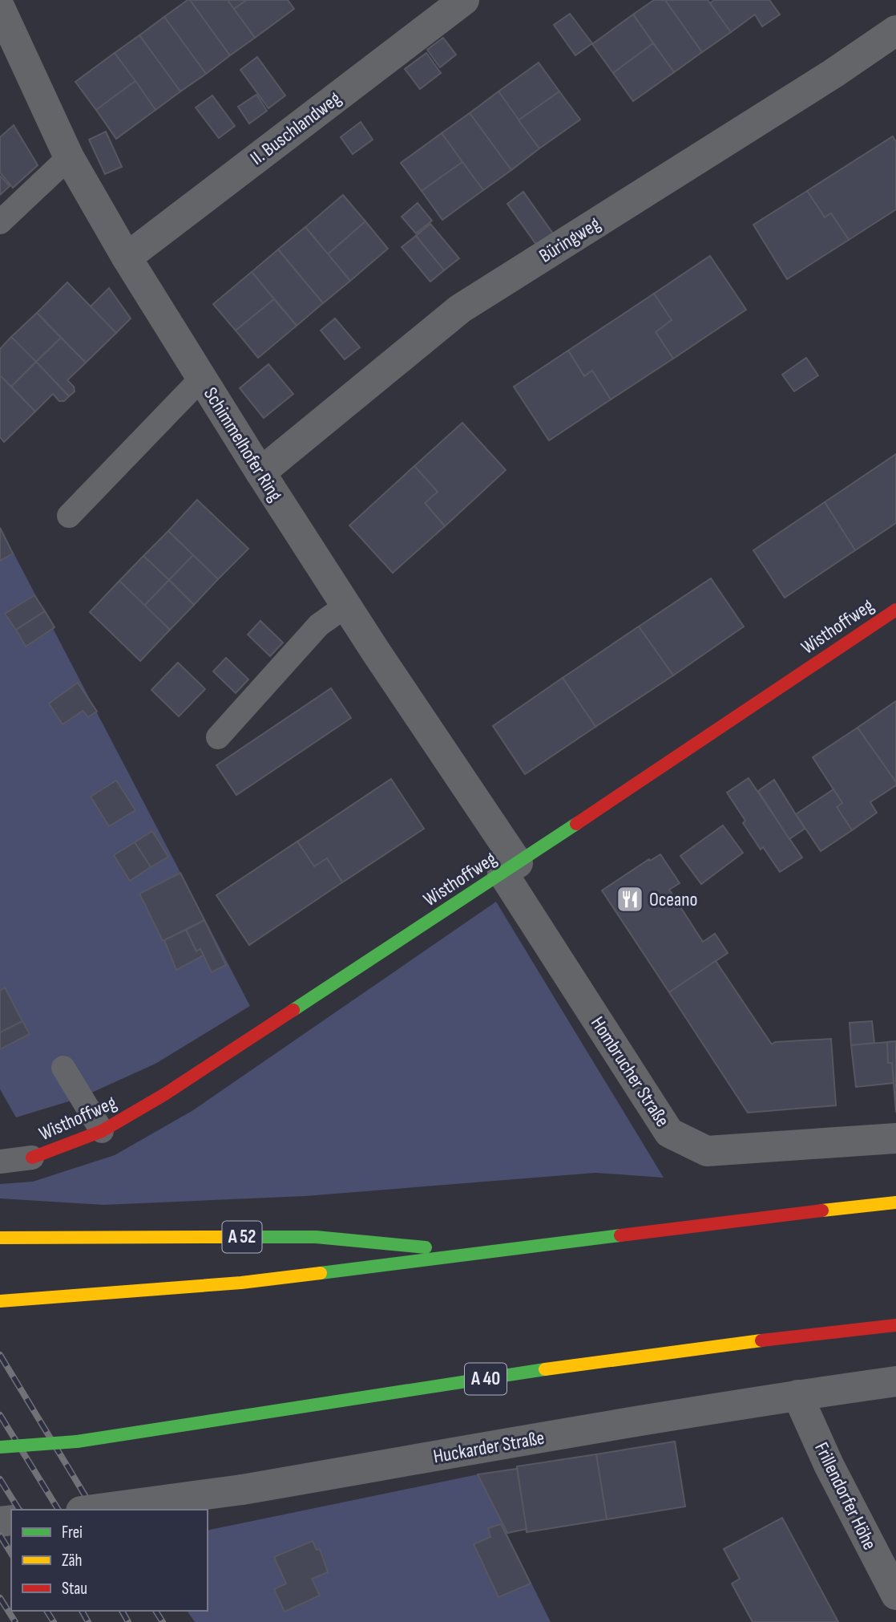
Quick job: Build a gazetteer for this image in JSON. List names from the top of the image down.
{
  "streets": {
    "main road": ["Wisthoffweg", "A 52", "A 40"],
    "street": [
      "II. Buschlandweg",
      "Büringweg",
      "Schimmelhofer Ring",
      "Hombrucher Straße",
      "Huckarder Straße",
      "Frillendorfer Höhe"
    ]
  },
  "crossings": [
    ["II. Buschlandweg", "Schimmelhofer Ring"],
    ["Büringweg", "Schimmelhofer Ring"],
    ["Schimmelhofer Ring", "Wisthoffweg"],
    ["Schimmelhofer Ring", "Hombrucher Straße"],
    ["Wisthoffweg", "Hombrucher Straße"],
    ["Huckarder Straße", "Frillendorfer Höhe"]
  ],
  "places": {
    "restaurant": ["Oceano"]
  },
  "legend": ["Frei", "Zäh", "Stau"]
}
